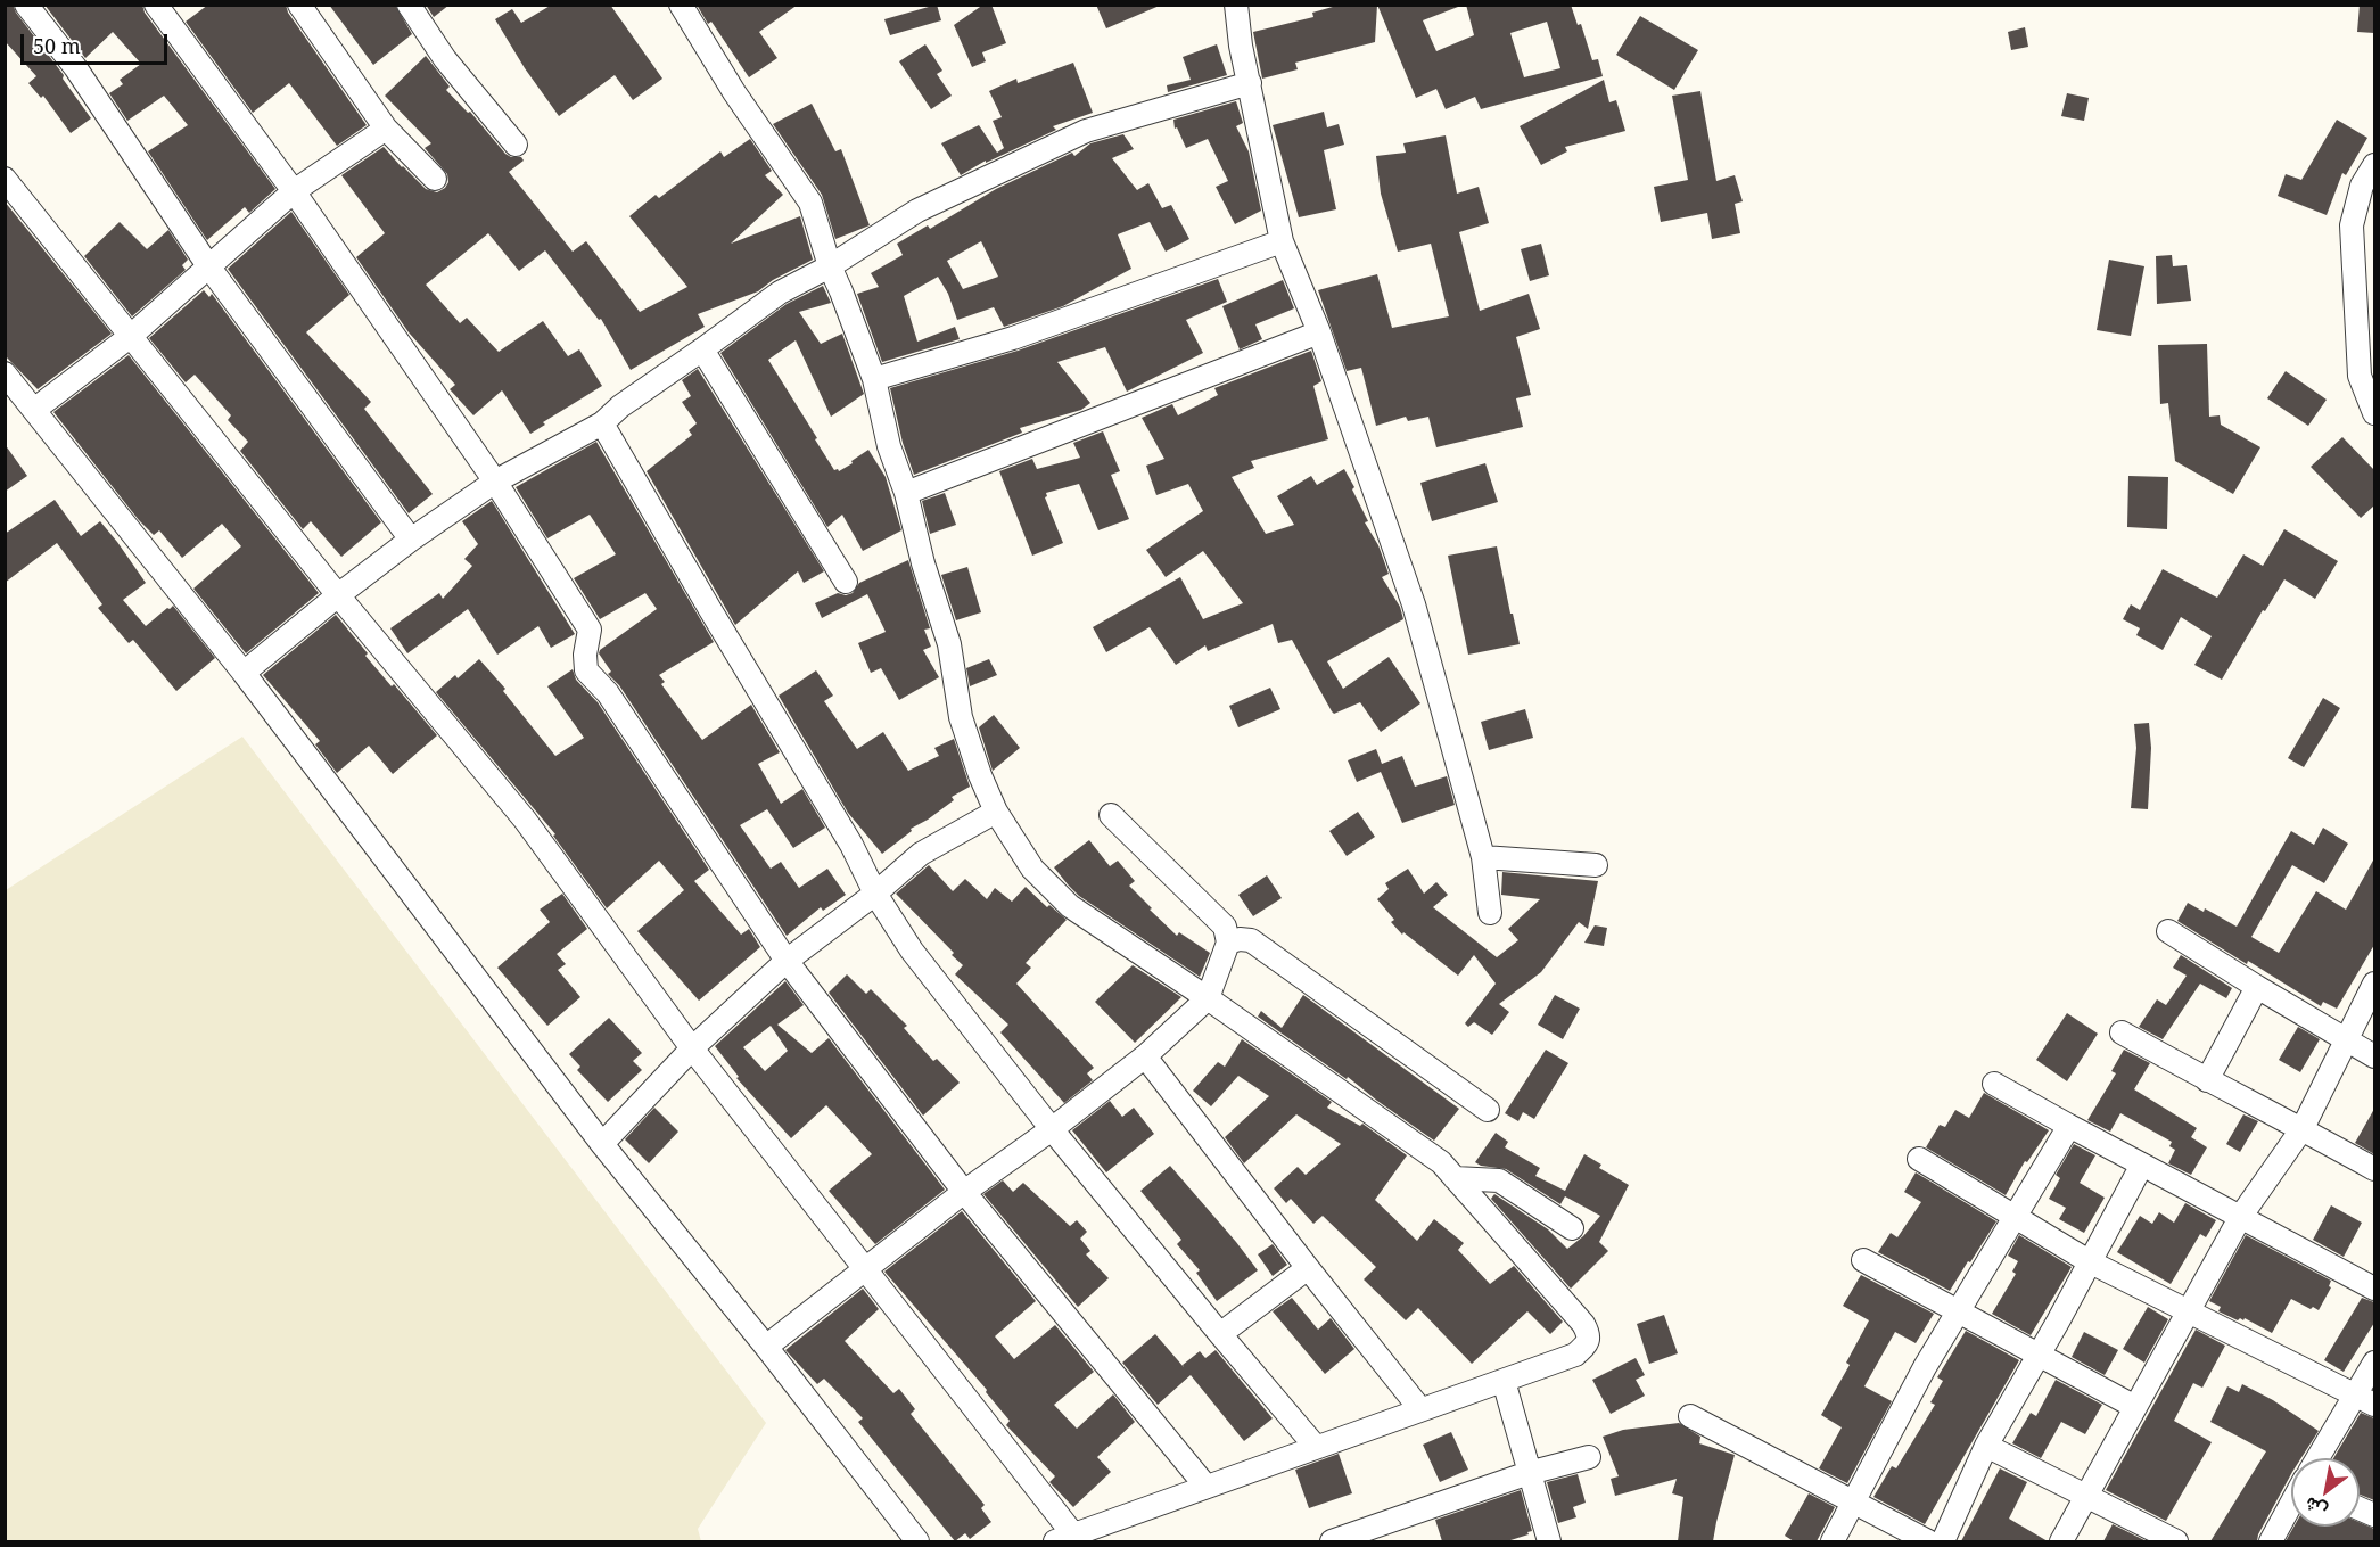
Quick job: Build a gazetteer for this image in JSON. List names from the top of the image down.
{
  "scale_bar": "50 m",
  "north": "bottom left"
}
